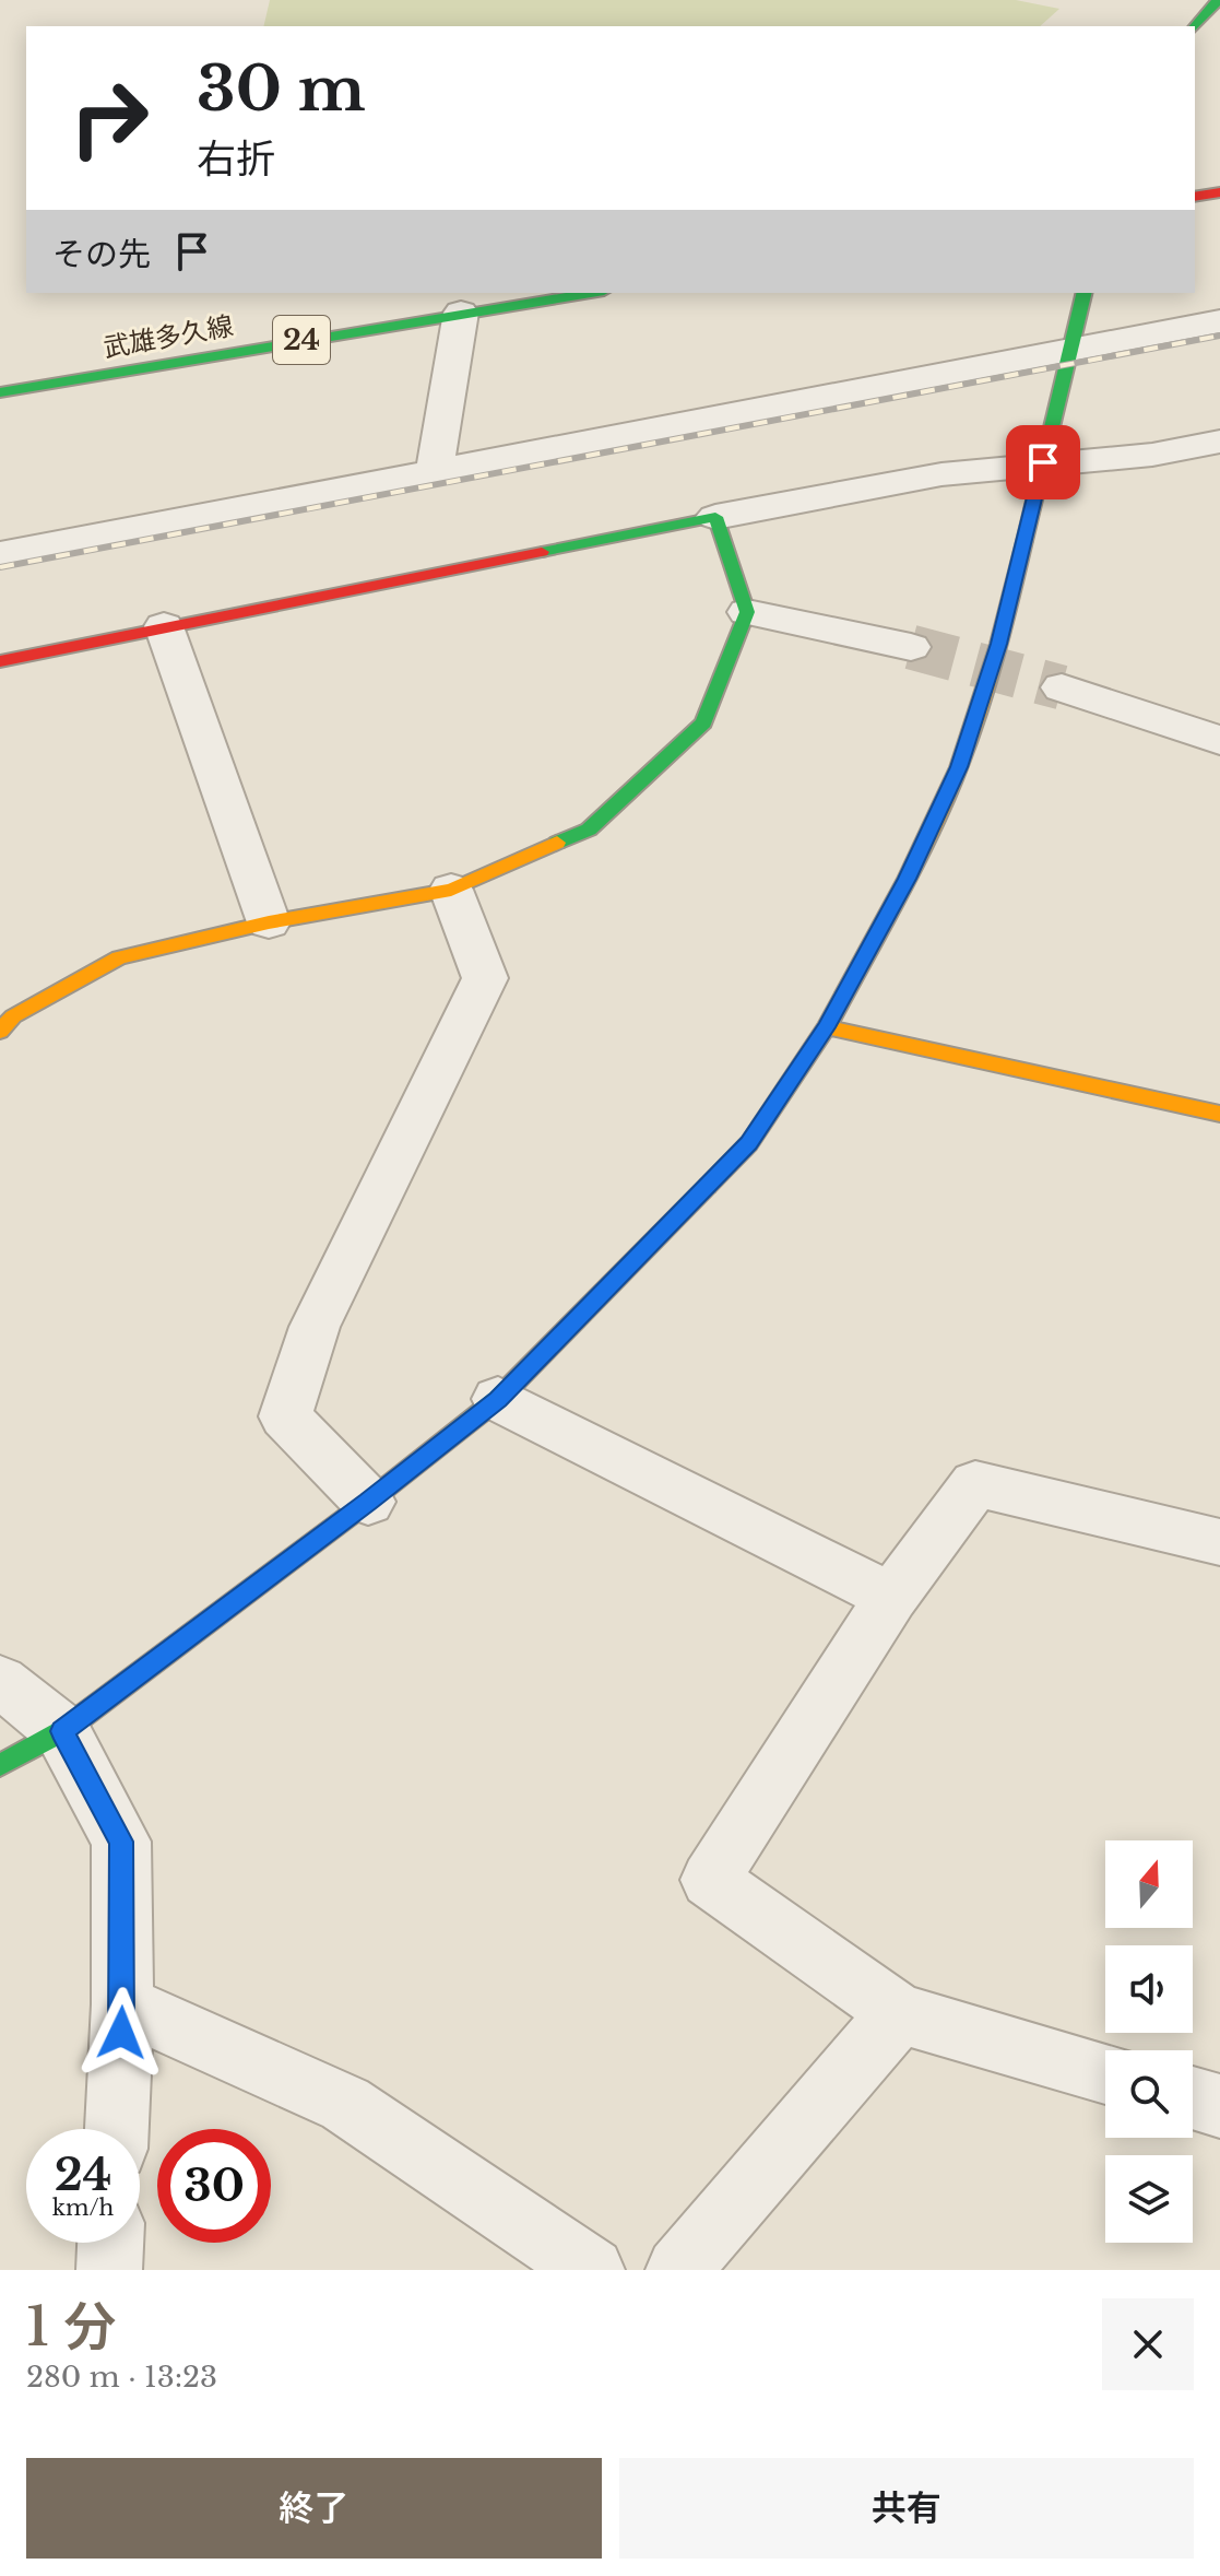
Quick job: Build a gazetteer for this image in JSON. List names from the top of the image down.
{
  "streets": {
    "street": ["武雄多久線", "24"]
  },
  "north": "top",
  "page": {
    "turn": ["30 m", "右折"],
    "then": "その先",
    "speed": "24 km/h",
    "limit": "30",
    "heading": ["1 分", "280 m · 13:23"],
    "buttons": ["終了", "共有"]
  }
}
